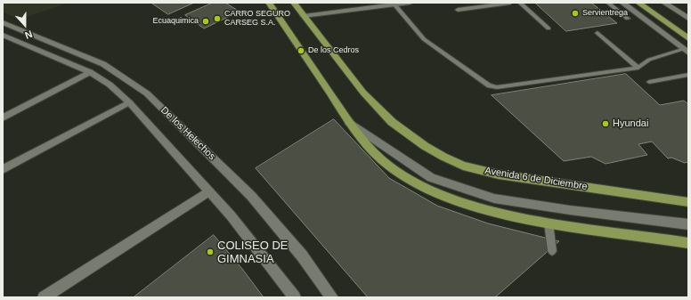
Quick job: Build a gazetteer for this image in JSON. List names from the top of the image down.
{
  "streets": {
    "main road": ["Avenida 6 de Diciembre"],
    "street": ["De los Helechos"]
  },
  "places": [
    "Servientrega",
    "CARRO SEGURO CARSEG S.A.",
    "Ecuaquimica",
    "De los Cedros",
    "Hyundai",
    "COLISEO DE GIMNASIA"
  ],
  "north": "bottom"
}
